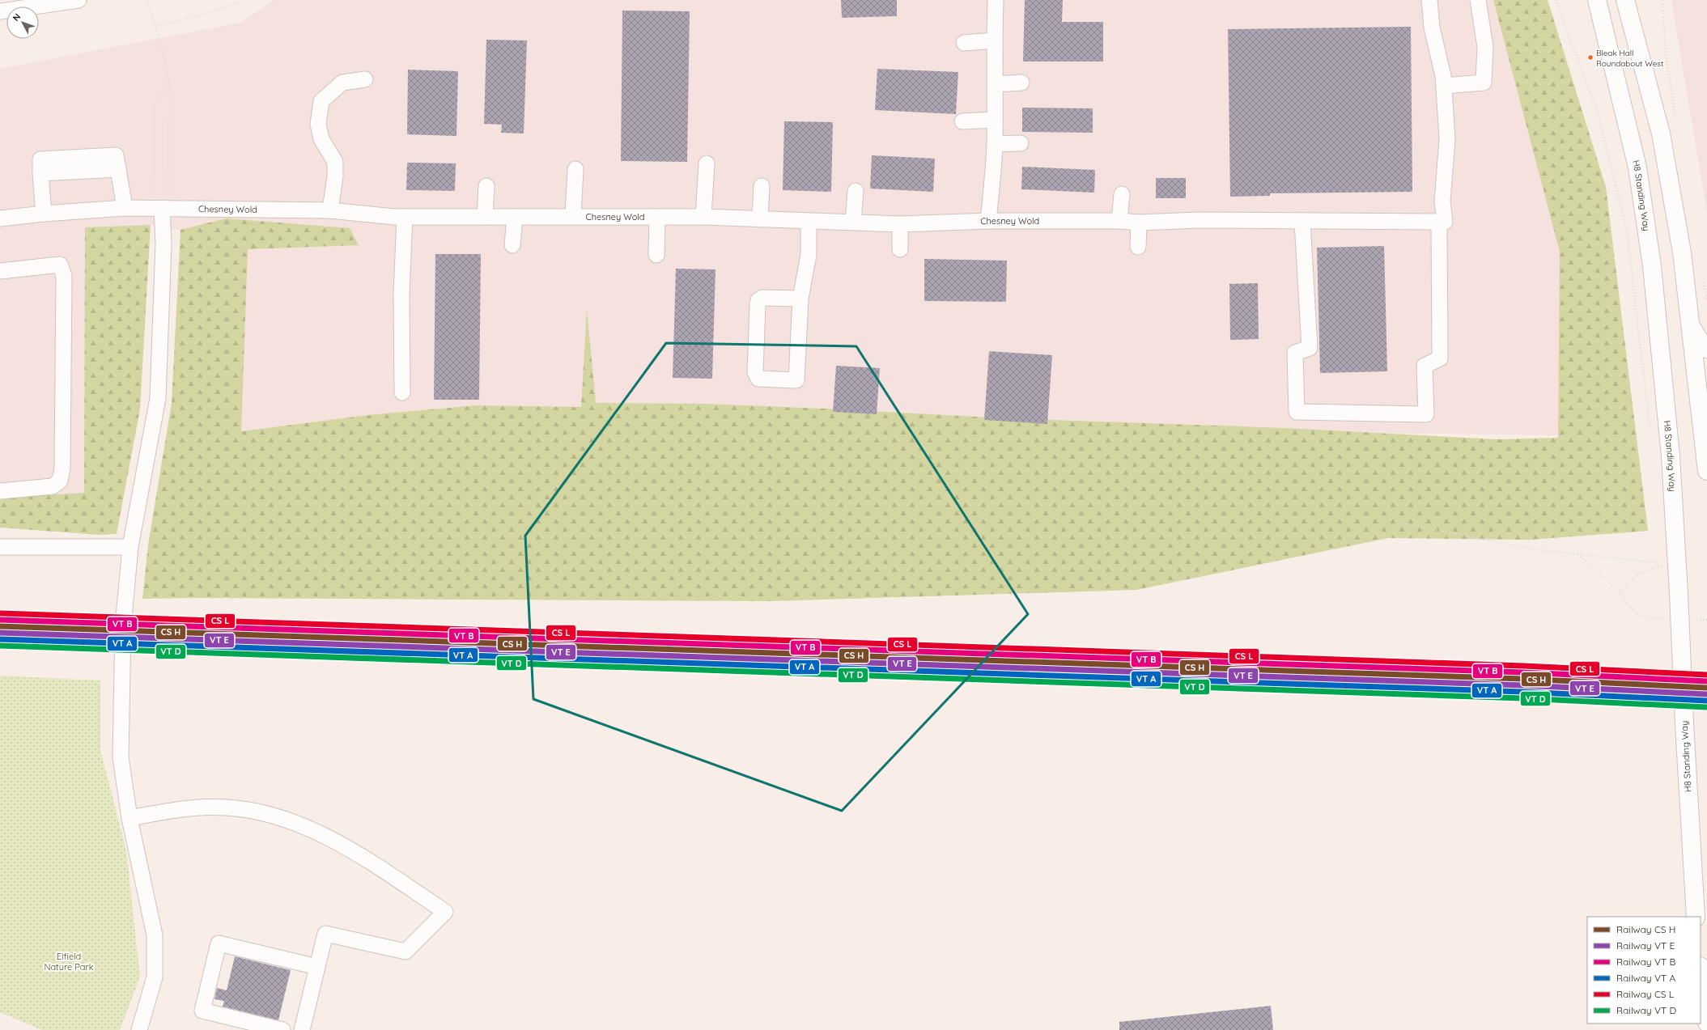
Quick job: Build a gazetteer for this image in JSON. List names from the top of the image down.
{
  "streets": {
    "highway": ["H8 Standing Way"],
    "street": ["Chesney Wold"]
  },
  "parks": ["Elfield Nature Park"],
  "places": ["Bleak Hall Roundabout West"],
  "legend": [
    "Railway CS H",
    "Railway VT E",
    "Railway VT B",
    "Railway VT A",
    "Railway CS L",
    "Railway VT D"
  ],
  "north": "top left"
}
